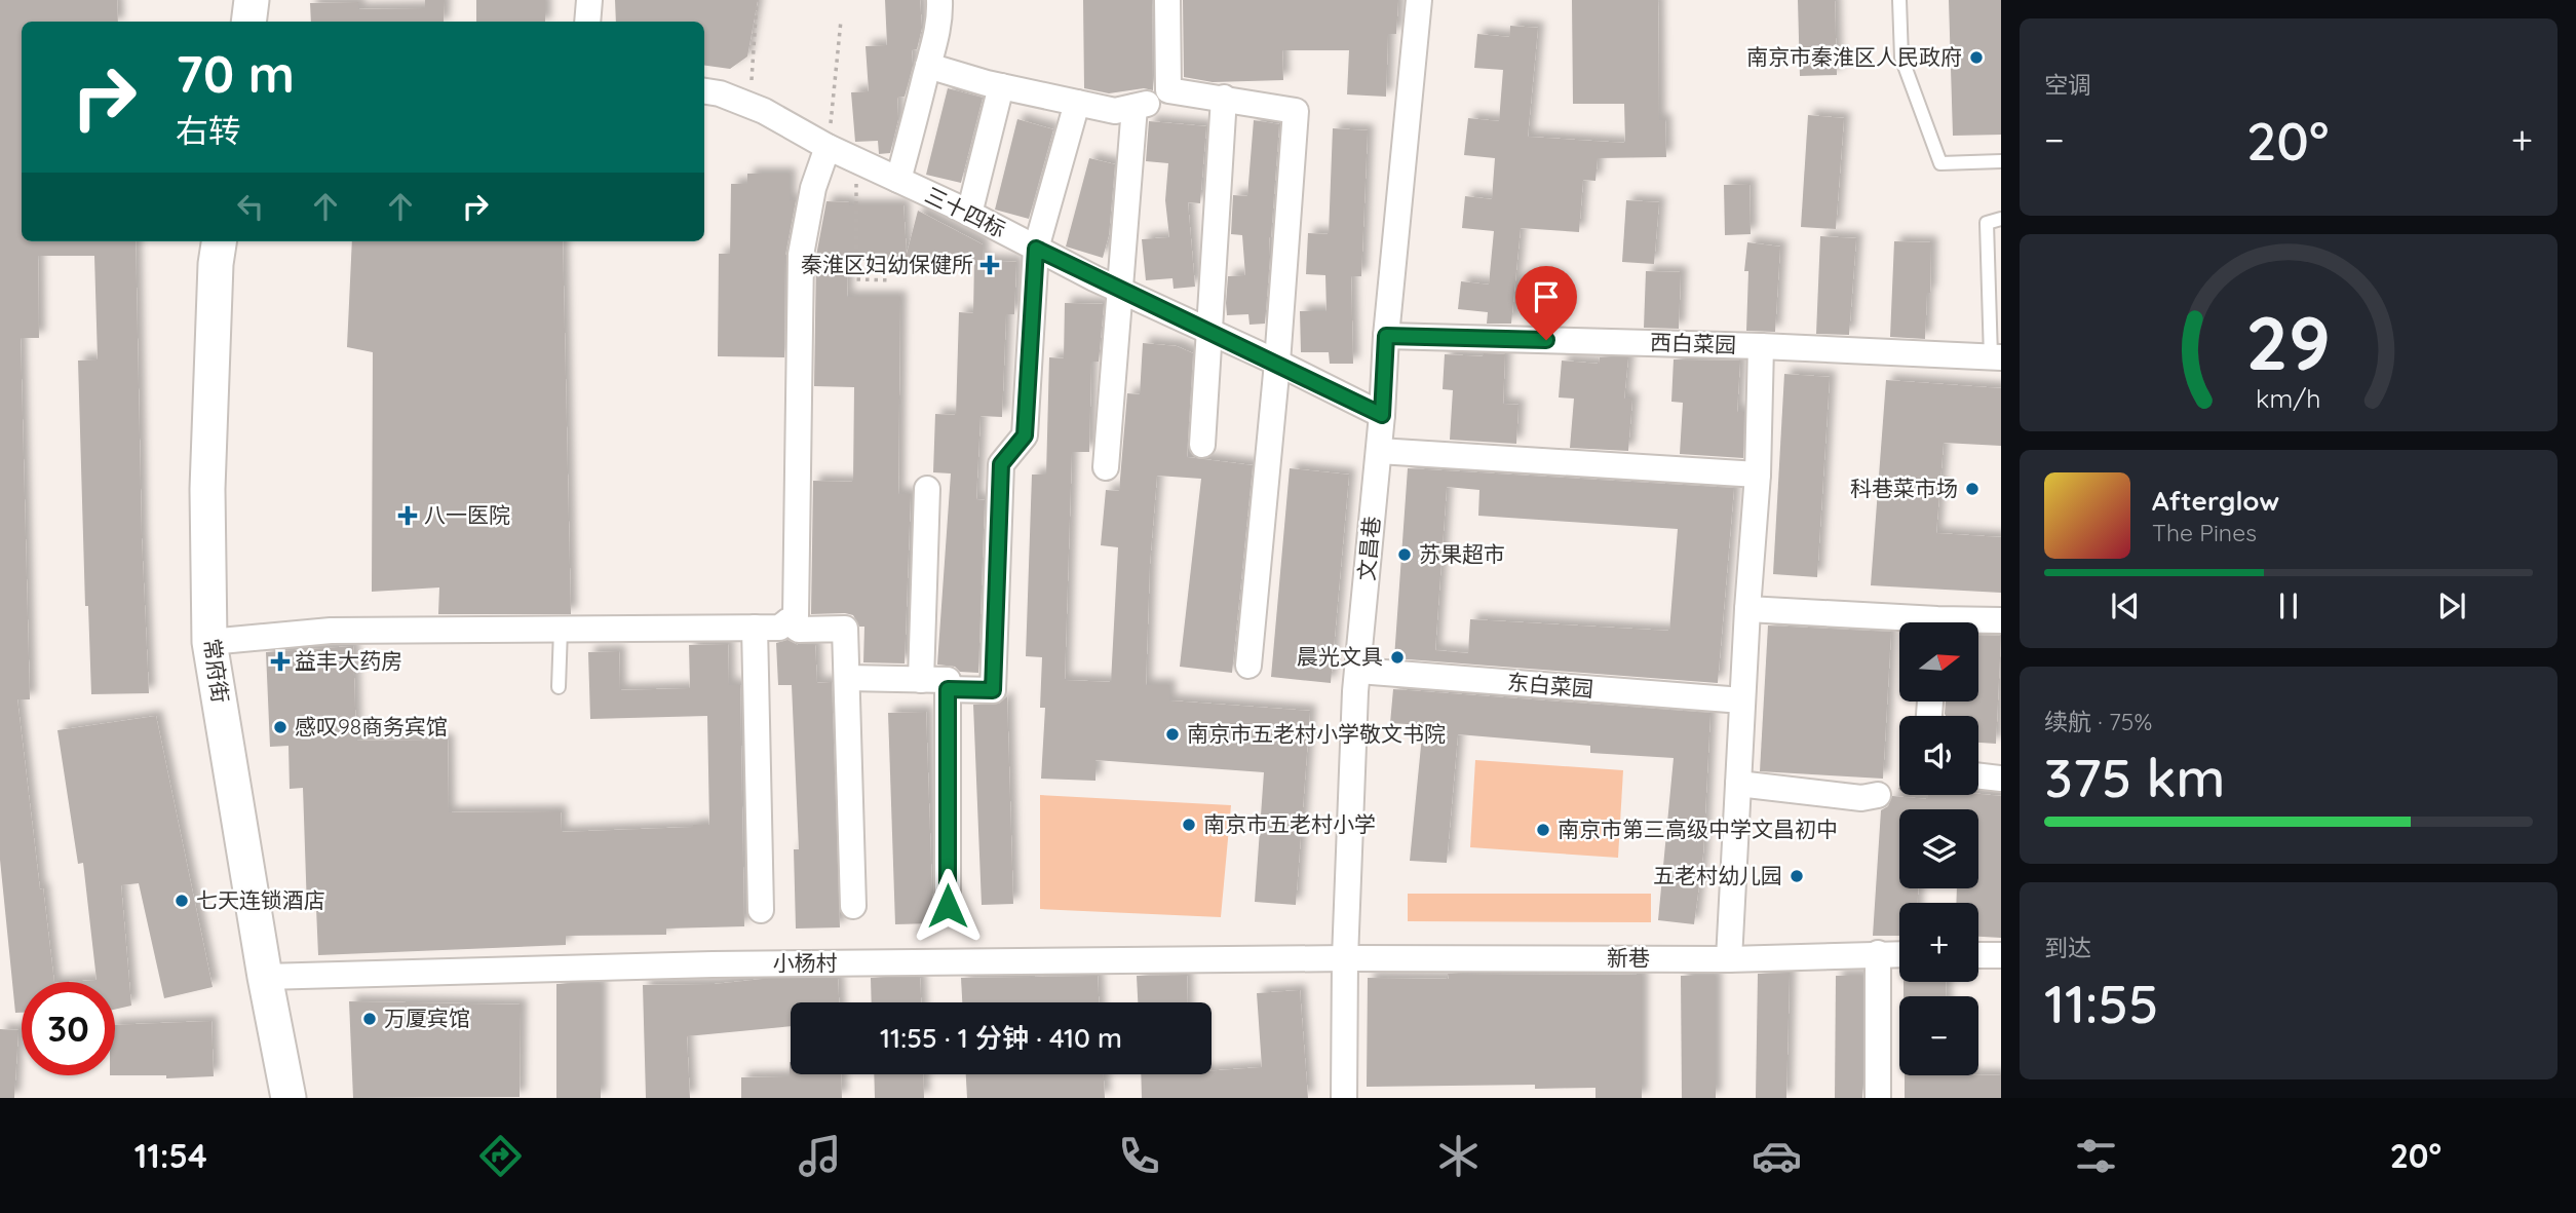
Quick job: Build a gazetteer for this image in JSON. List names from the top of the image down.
{
  "streets": {
    "main road": ["常府街"],
    "street": [
      "三十四标",
      "西白菜园",
      "文昌巷",
      "东白菜园",
      "新巷",
      "小杨村"
    ]
  },
  "crossings": [
    ["三十四标", "文昌巷"],
    ["西白菜园", "文昌巷"],
    ["文昌巷", "东白菜园"],
    ["文昌巷", "新巷"],
    ["文昌巷", "小杨村"],
    ["常府街", "小杨村"],
    ["新巷", "小杨村"]
  ],
  "places": {
    "other": [
      "南京市秦淮区人民政府",
      "科巷菜市场",
      "苏果超市",
      "晨光文具",
      "感叹98商务宾馆",
      "南京市五老村小学敬文书院",
      "南京市五老村小学",
      "南京市第三高级中学文昌初中",
      "五老村幼儿园",
      "七天连锁酒店",
      "万厦宾馆"
    ],
    "health": ["秦淮区妇幼保健所", "八一医院", "益丰大药房"]
  },
  "north": "right",
  "page": {
    "tile": [
      "空调",
      ["续航 · 75%", "375 km"],
      ["到达", "11:55"]
    ],
    "turn": ["70 m", "右转"],
    "heat": ["−", "20°", "+"],
    "song": ["Afterglow", "The Pines"],
    "map_buttons": ["+", "−"],
    "limit": "30",
    "trip": "11:55 · 1 分钟 · 410 m",
    "tabs": ["11:54", "20°"],
    "gauge": ["29", "km/h"]
  }
}
